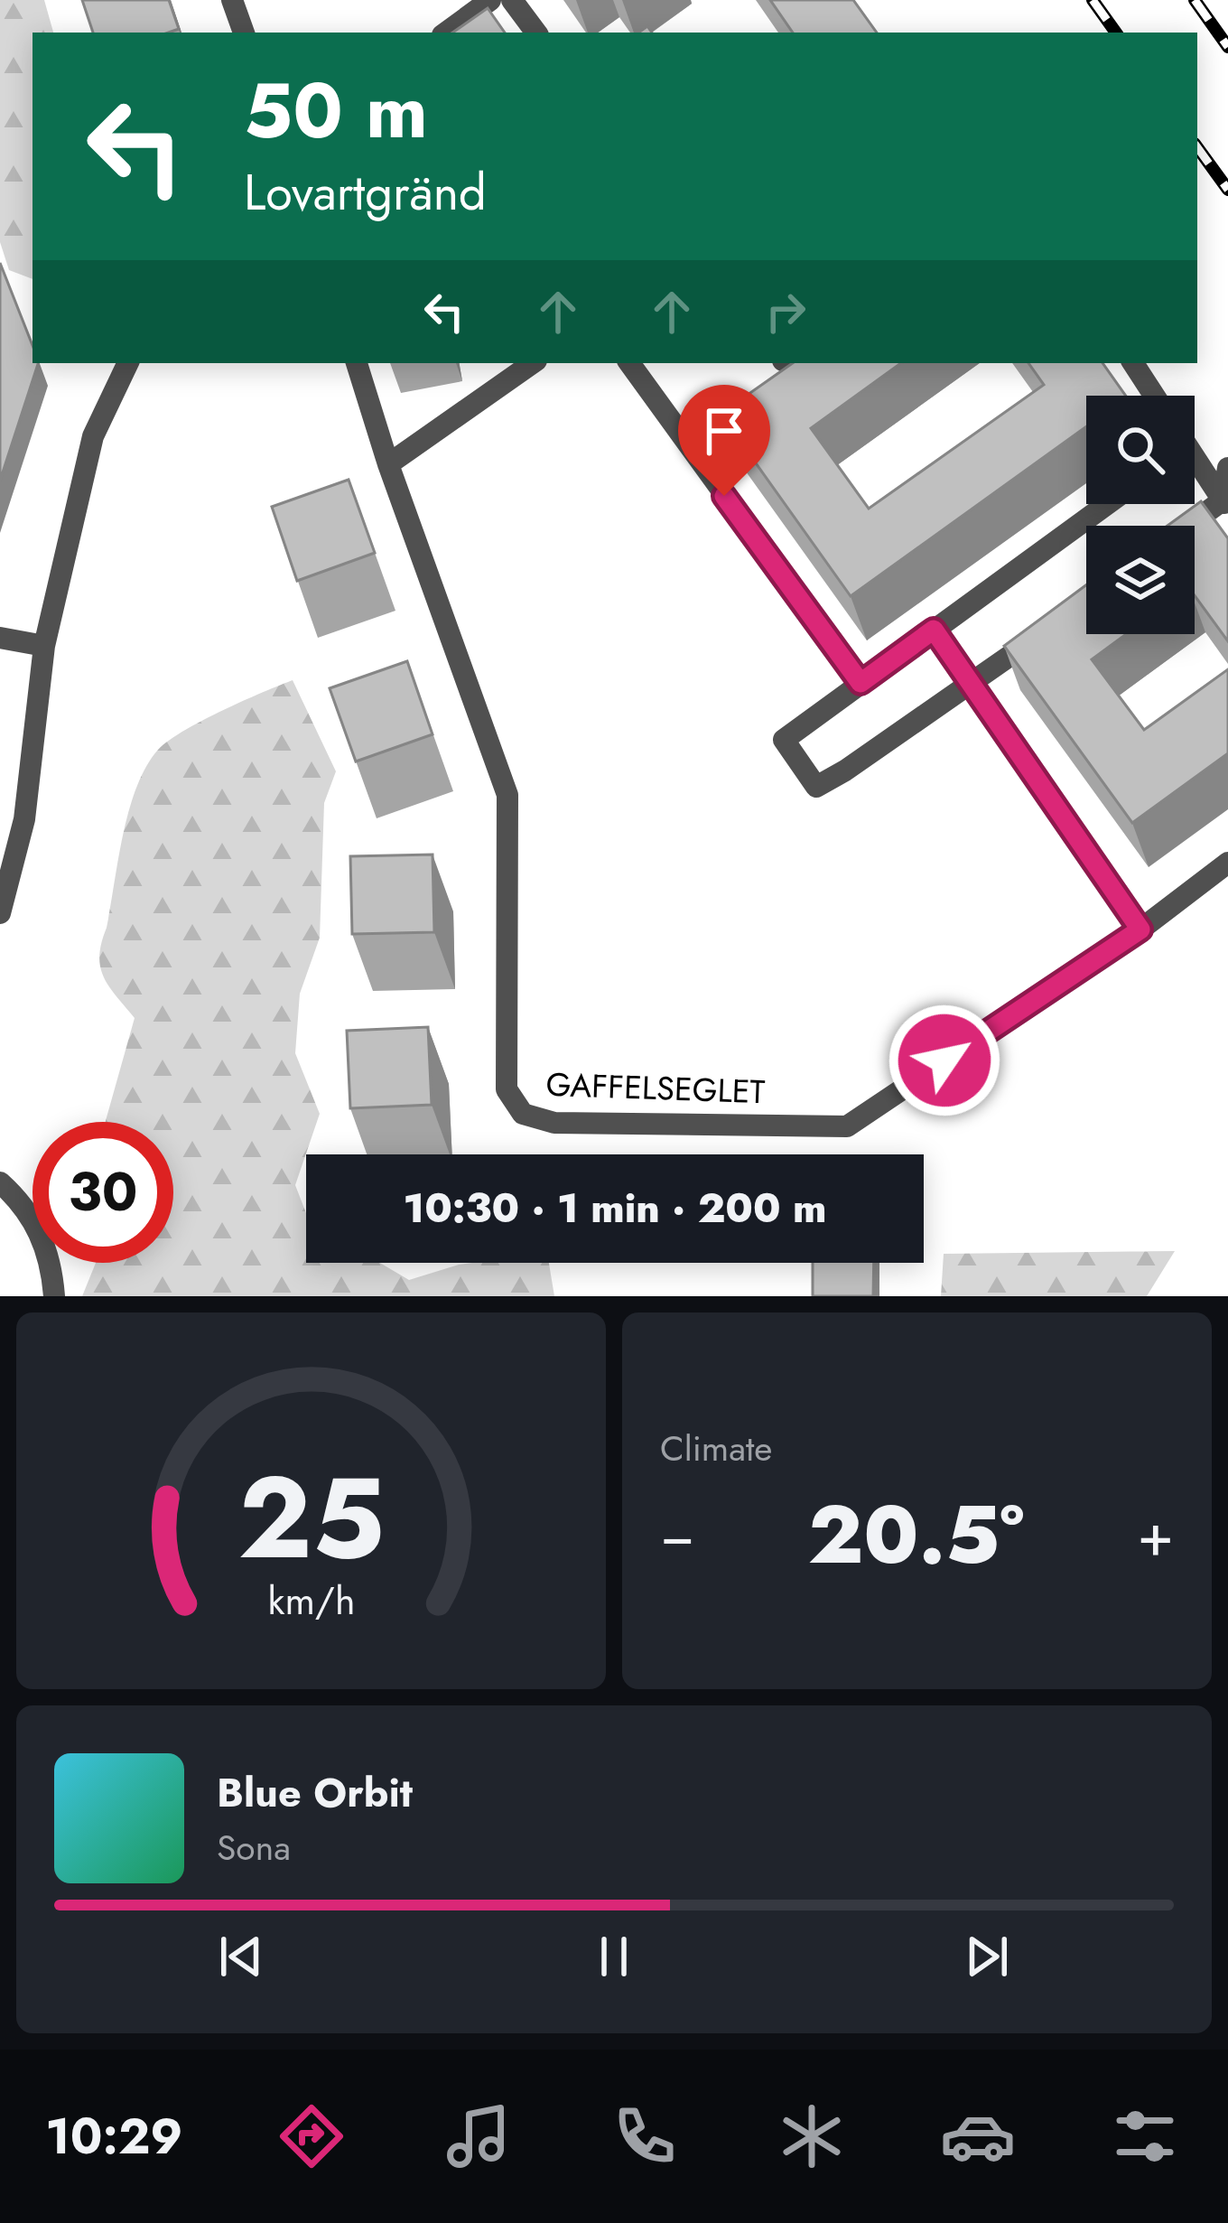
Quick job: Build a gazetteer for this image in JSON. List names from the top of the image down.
{
  "streets": {
    "street": ["GAFFELSEGLET"]
  },
  "page": {
    "turn": ["50 m", "Lovartgränd"],
    "limit": "30",
    "trip": "10:30 · 1 min · 200 m",
    "tile": "Climate",
    "heat": ["−", "20.5°", "+"],
    "song": ["Blue Orbit", "Sona"],
    "tabs": "10:29",
    "gauge": ["25", "km/h"]
  }
}
